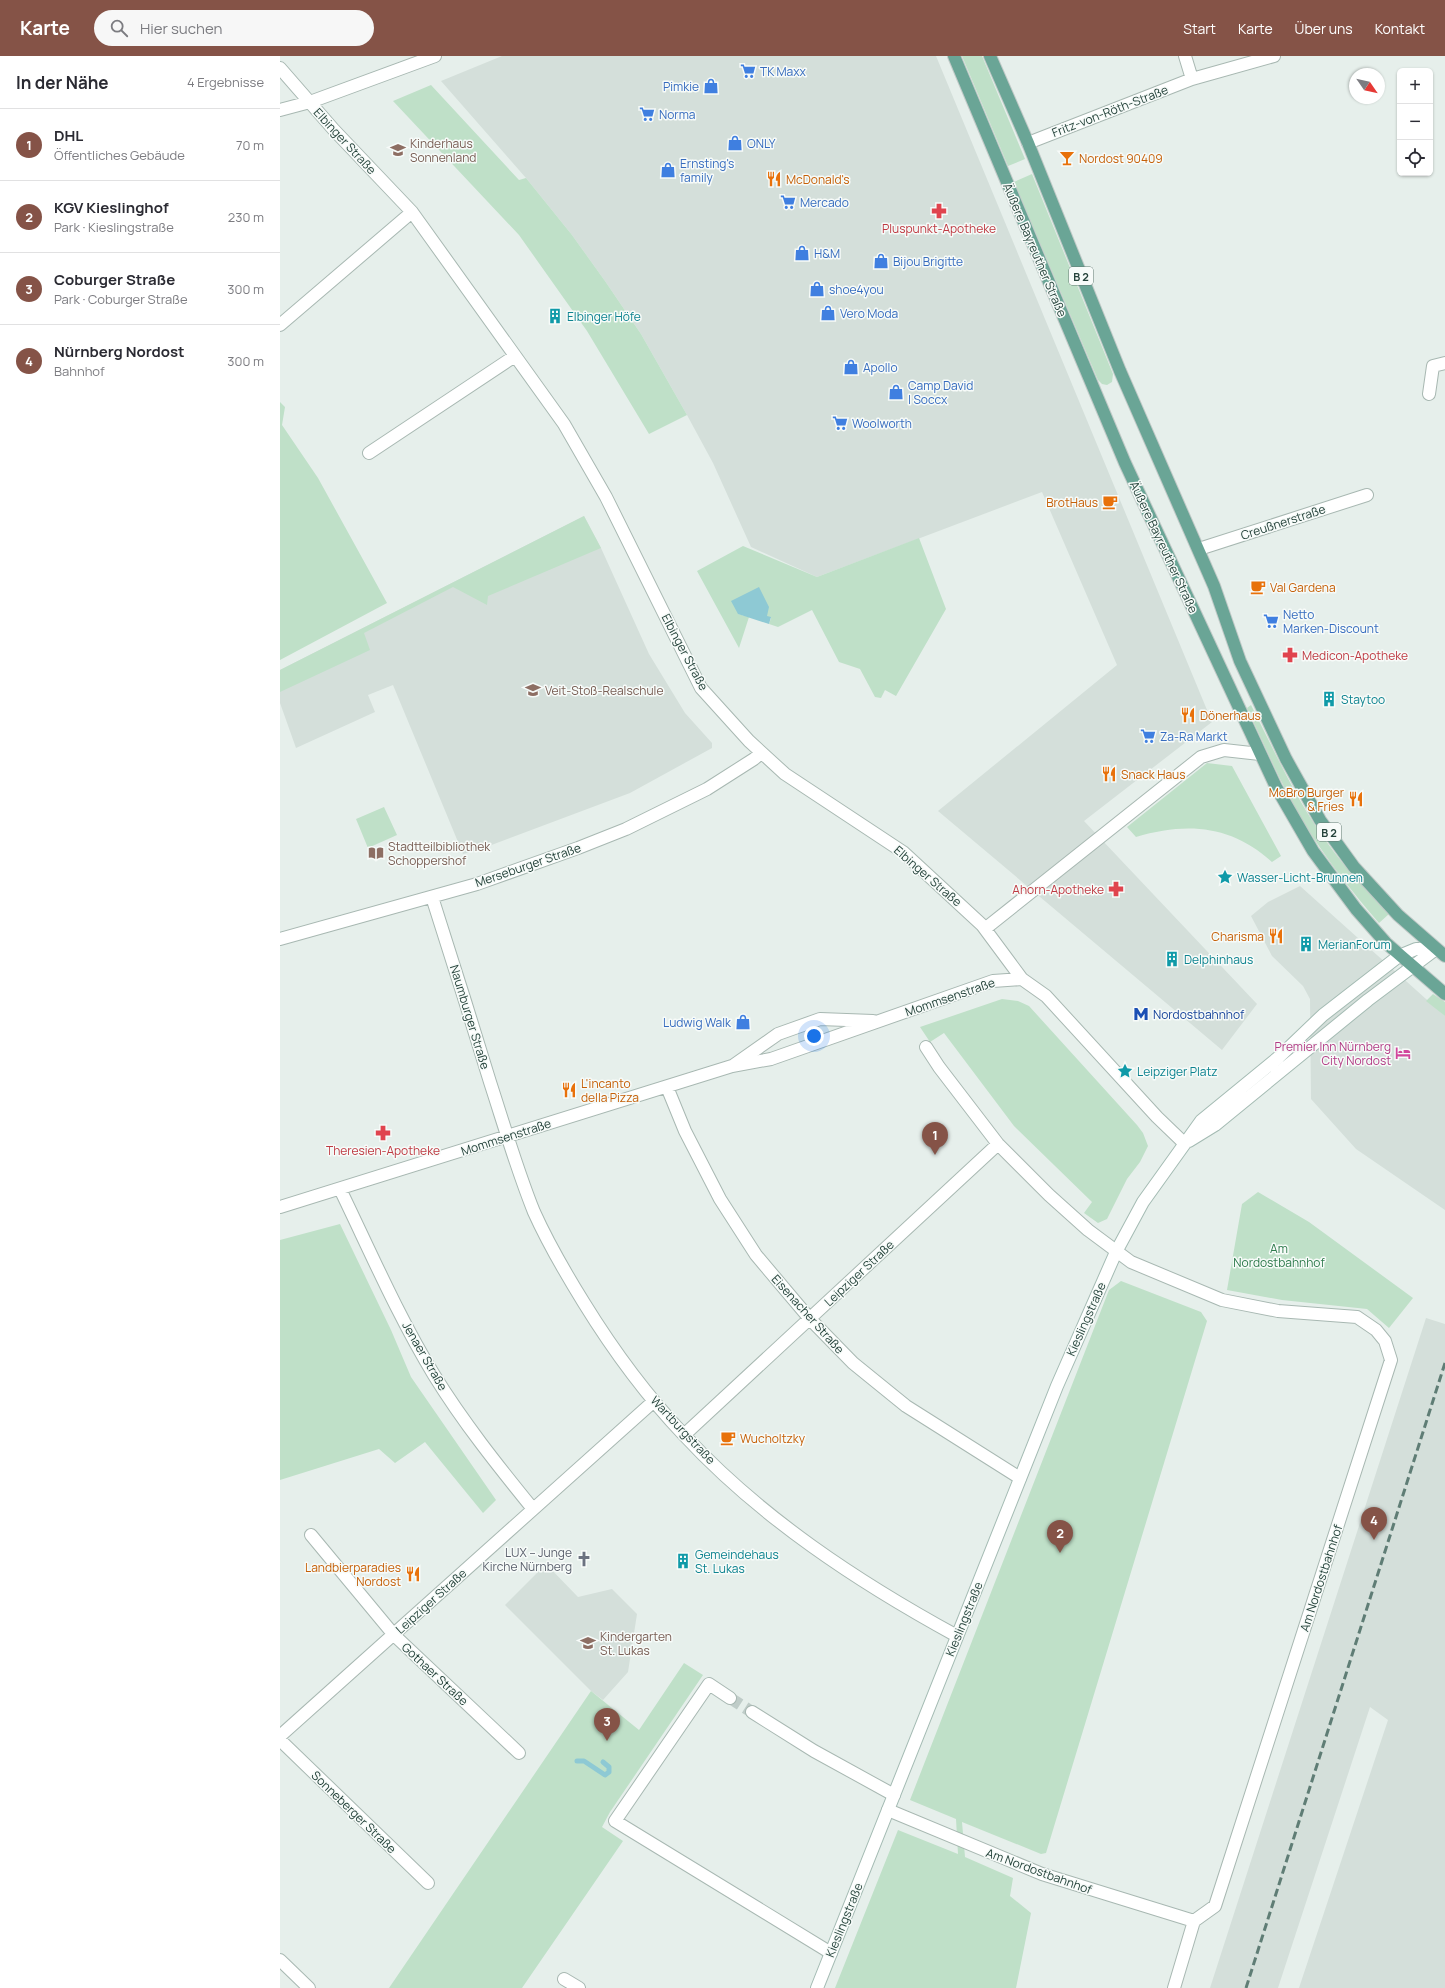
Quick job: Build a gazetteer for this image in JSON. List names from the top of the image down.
{
  "streets": {
    "main road": ["Äußere Bayreuther Straße", "B 2"],
    "street": [
      "Fritz-von-Röth-Straße",
      "Elbinger Straße",
      "Creußnerstraße",
      "Merseburger Straße",
      "Mommsenstraße",
      "Naumburger Straße",
      "Leipziger Straße",
      "Eisenacher Straße",
      "Kieslingstraße",
      "Jenaer Straße",
      "Wartburgstraße",
      "Am Nordostbahnhof",
      "Gothaer Straße",
      "Sonneberger Straße"
    ]
  },
  "crossings": [
    ["Fritz-von-Röth-Straße", "B 2"],
    ["Elbinger Straße", "Merseburger Straße"],
    ["B 2", "Creußnerstraße"],
    ["Merseburger Straße", "Naumburger Straße"],
    ["Mommsenstraße", "Naumburger Straße"],
    ["Mommsenstraße", "Eisenacher Straße"],
    ["Mommsenstraße", "Jenaer Straße"],
    ["Mommsenstraße", "Wartburgstraße"],
    ["Naumburger Straße", "Wartburgstraße"],
    ["Leipziger Straße", "Eisenacher Straße"],
    ["Leipziger Straße", "Jenaer Straße"],
    ["Leipziger Straße", "Wartburgstraße"],
    ["Leipziger Straße", "Gothaer Straße"],
    ["Eisenacher Straße", "Kieslingstraße"],
    ["Kieslingstraße", "Wartburgstraße"],
    ["Kieslingstraße", "Am Nordostbahnhof"]
  ],
  "parks": ["Am Nordostbahnhof"],
  "places": {
    "supermarket": [
      "TK Maxx",
      "Norma",
      "Mercado",
      "Woolworth",
      "Netto Marken-Discount",
      "Za-Ra Markt"
    ],
    "shop": [
      "Pimkie",
      "ONLY",
      "Ernsting's family",
      "H&M",
      "Bijou Brigitte",
      "shoe4you",
      "Vero Moda",
      "Apollo",
      "Camp David | Soccx",
      "Ludwig Walk"
    ],
    "school or university": ["Kinderhaus Sonnenland", "Veit-Stoß-Realschule", "Kindergarten St. Lukas"],
    "bar": ["Nordost 90409"],
    "restaurant": [
      "McDonald's",
      "Dönerhaus",
      "Snack Haus",
      "MoBro Burger & Fries",
      "Charisma",
      "L'incanto della Pizza",
      "Landbierparadies Nordost"
    ],
    "pharmacy": [
      "Pluspunkt-Apotheke",
      "Medicon-Apotheke",
      "Ahorn-Apotheke",
      "Theresien-Apotheke"
    ],
    "building": [
      "Elbinger Höfe",
      "Staytoo",
      "MerianForum",
      "Delphinhaus",
      "Gemeindehaus St. Lukas"
    ],
    "cafe": ["BrotHaus", "Val Gardena", "Wucholtzky"],
    "library": ["Stadtteilbibliothek Schoppershof"],
    "place": ["Wasser-Licht-Brunnen", "Leipziger Platz"],
    "metro station": ["Nordostbahnhof"],
    "hotel": ["Premier Inn Nürnberg City Nordost"],
    "church": ["LUX – Junge Kirche Nürnberg"]
  },
  "north": "bottom right",
  "page": {
    "header": "Karte",
    "search": "Hier suchen",
    "nav": [
      "Start",
      "Karte",
      "Über uns",
      "Kontakt"
    ],
    "heading": ["In der Nähe", "4 Ergebnisse"],
    "map_buttons": ["+", "−"],
    "list": [
      {
        "mark": "1",
        "name": "DHL",
        "note": "Öffentliches Gebäude",
        "value": "70 m"
      },
      {
        "mark": "2",
        "name": "KGV Kieslinghof",
        "note": "Park · Kieslingstraße",
        "value": "230 m"
      },
      {
        "mark": "3",
        "name": "Coburger Straße",
        "note": "Park · Coburger Straße",
        "value": "300 m"
      },
      {
        "mark": "4",
        "name": "Nürnberg Nordost",
        "note": "Bahnhof",
        "value": "300 m"
      }
    ],
    "pins": [
      "1",
      "4",
      "2",
      "3"
    ]
  }
}
